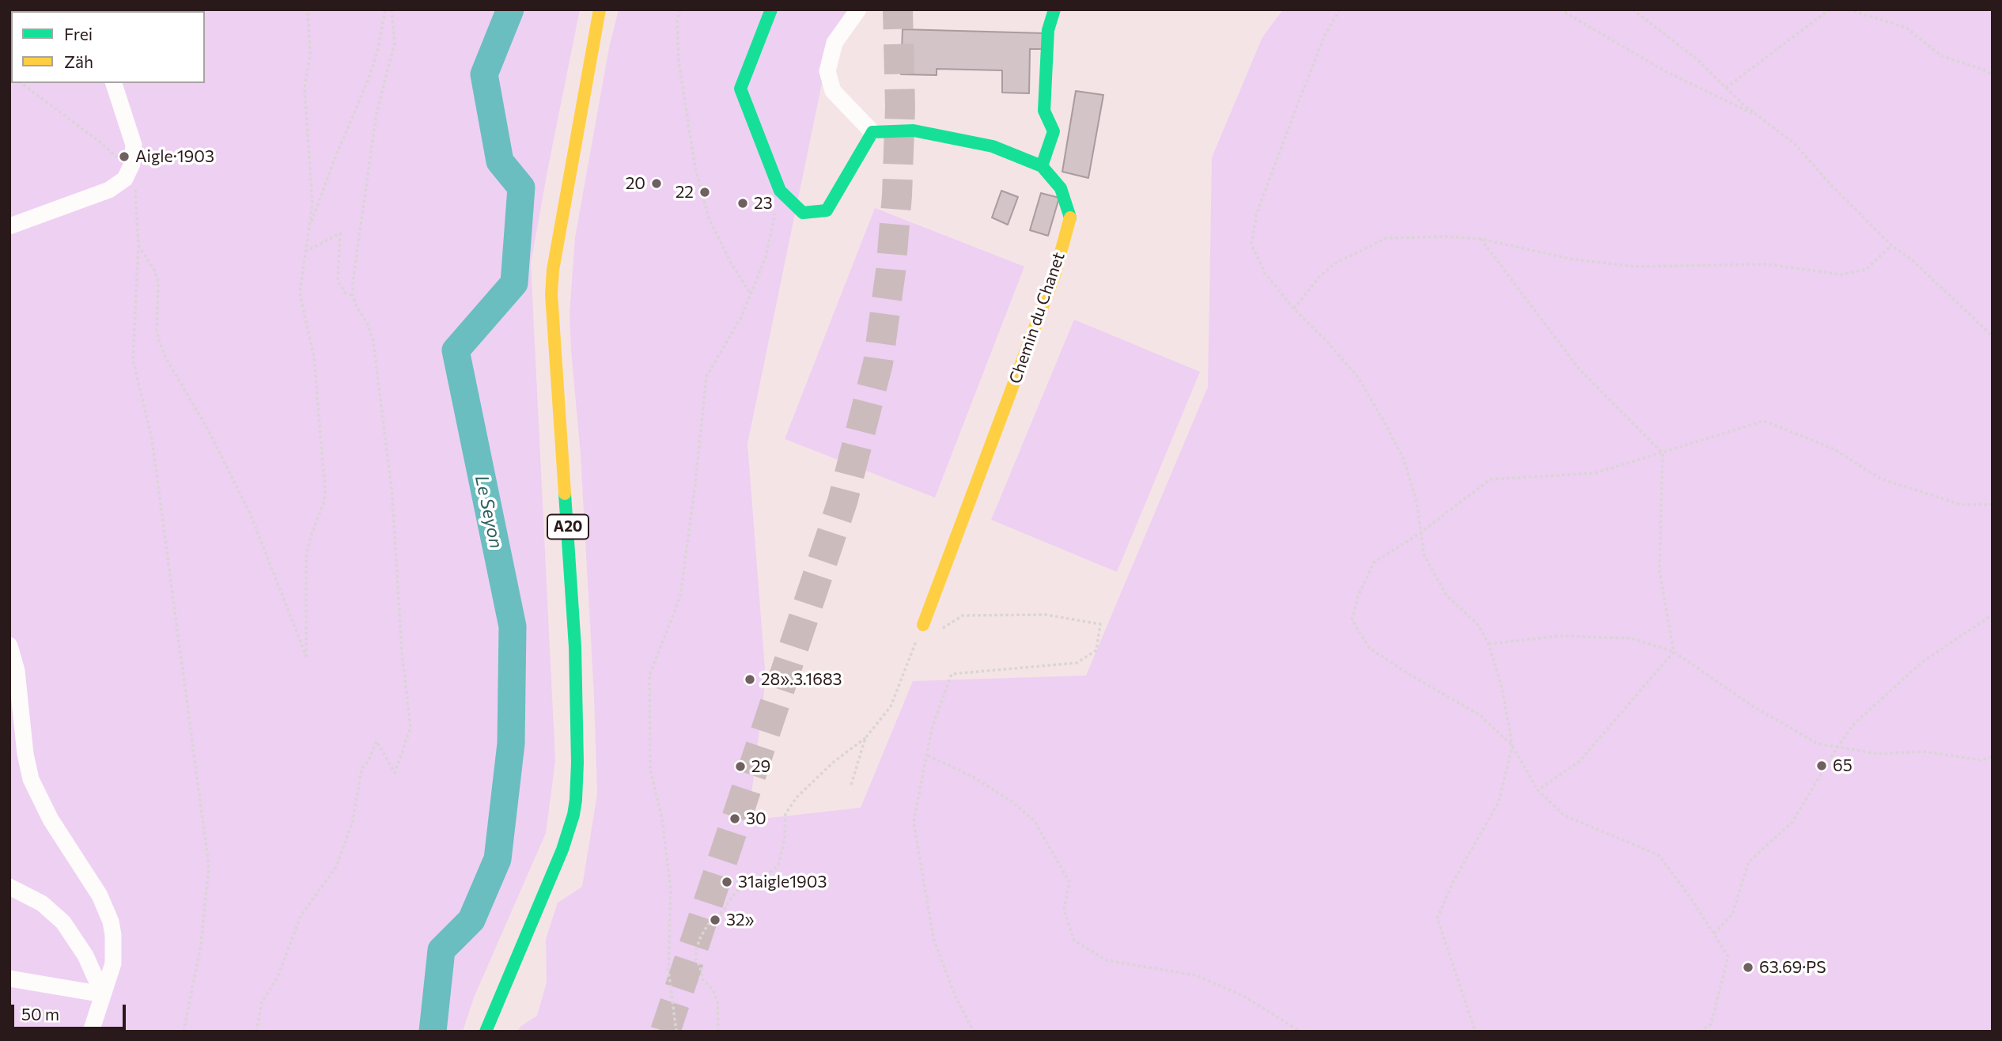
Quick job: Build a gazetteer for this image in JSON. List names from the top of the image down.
{
  "streets": {
    "main road": ["Chemin du Chanet", "A20"]
  },
  "water": ["Le Seyon"],
  "places": [
    "Aigle·1903",
    "20",
    "22",
    "23",
    "28».3.1683",
    "65",
    "29",
    "30",
    "31aigle1903",
    "32»",
    "63.69·PS"
  ],
  "legend": ["Frei", "Zäh"],
  "scale_bar": "50 m"
}
